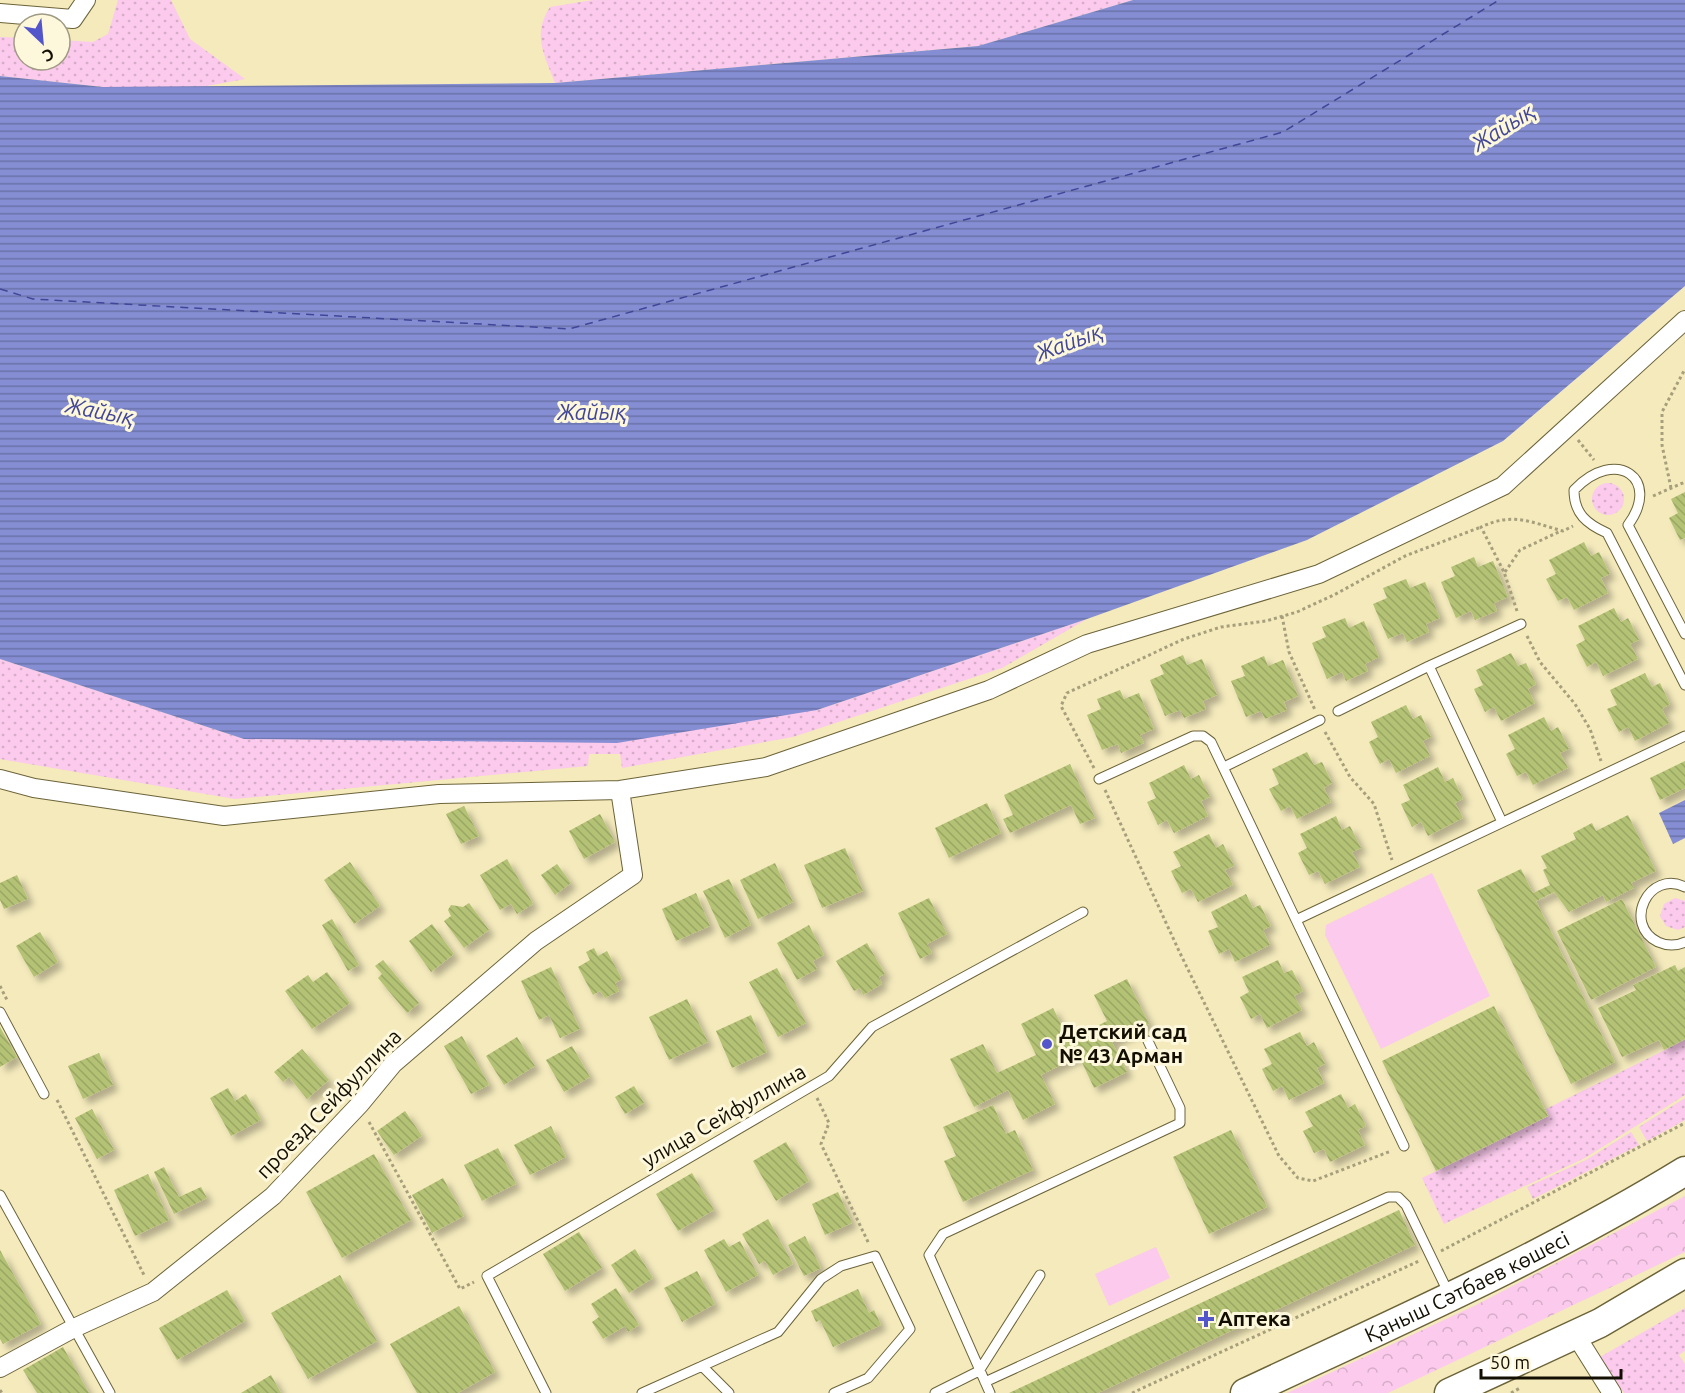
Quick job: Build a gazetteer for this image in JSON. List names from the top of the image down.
{
  "streets": {
    "main road": ["Қаныш Сәтбаев көшесі"],
    "street": ["проезд Сейфуллина"],
    "lane": ["улица Сейфуллина"]
  },
  "water": ["Жайық"],
  "places": {
    "other": ["Детский сад № 43 Арман"],
    "health": ["Аптека"]
  },
  "scale_bar": "50 m",
  "north": "bottom right"
}
